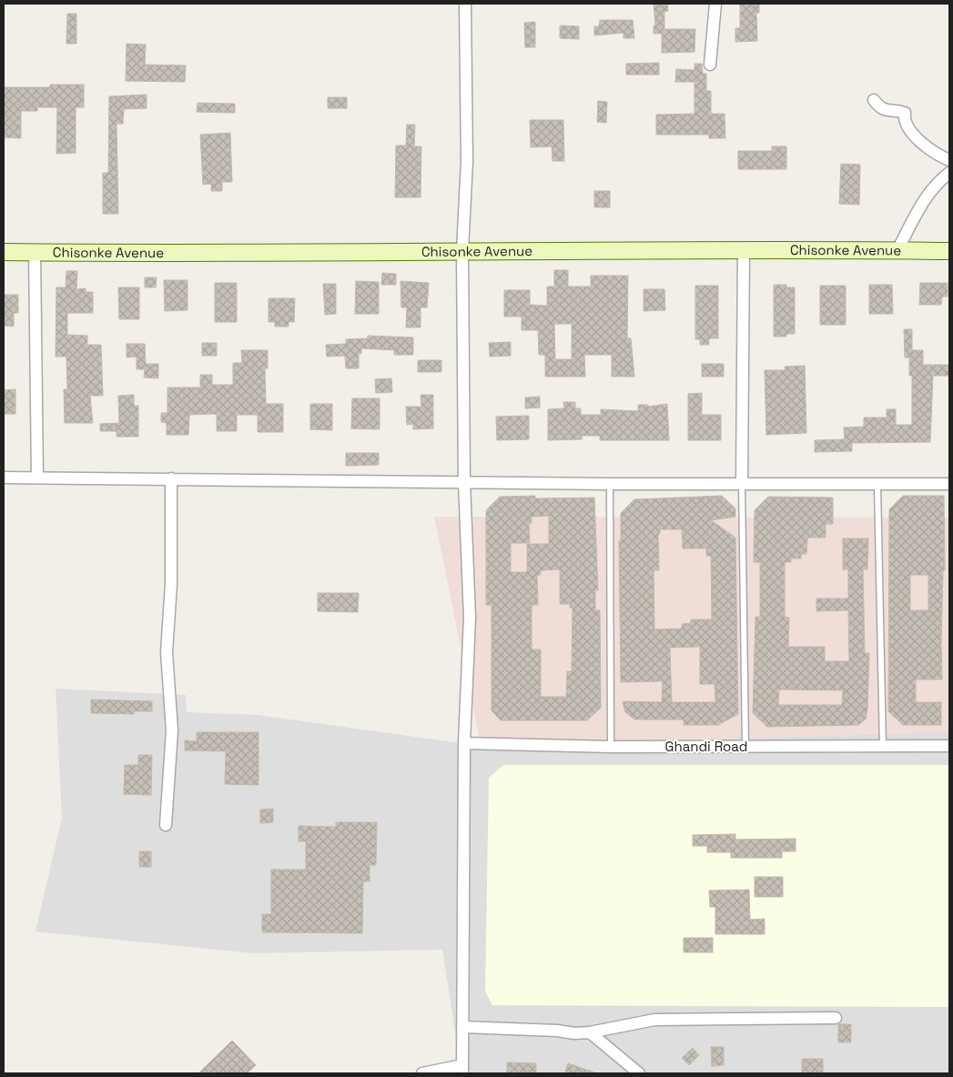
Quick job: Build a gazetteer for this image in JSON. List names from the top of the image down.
{
  "streets": {
    "street": ["Chisonke Avenue", "Ghandi Road"]
  }
}
